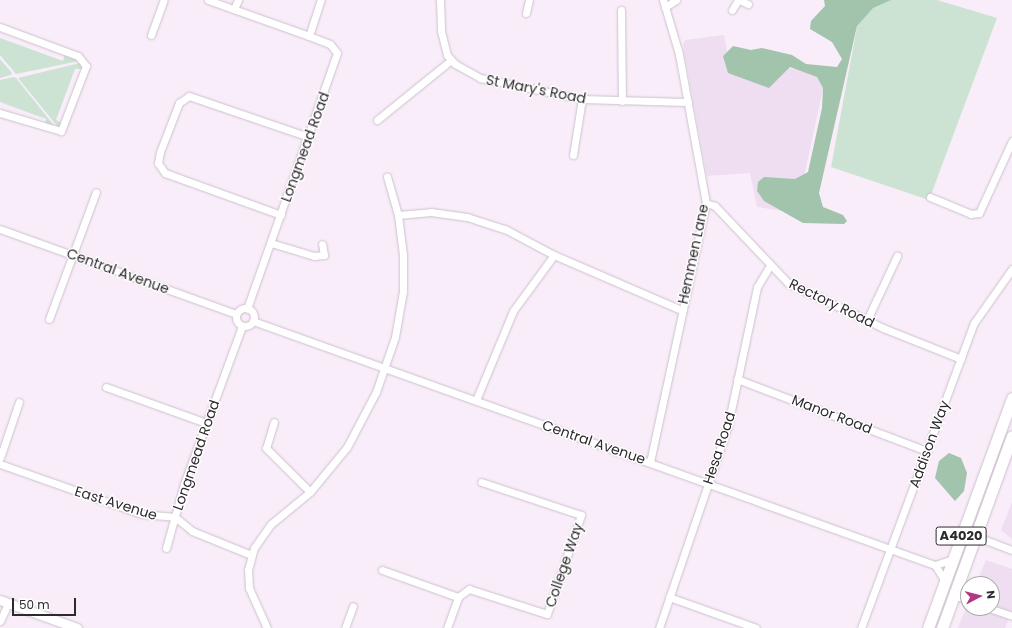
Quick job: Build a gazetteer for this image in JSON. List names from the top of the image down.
{
  "streets": {
    "main road": ["A4020"],
    "street": [
      "St Mary's Road",
      "Longmead Road",
      "Hemmen Lane",
      "Central Avenue",
      "Rectory Road",
      "Manor Road",
      "Addison Way",
      "Hesa Road",
      "East Avenue",
      "College Way"
    ]
  },
  "crossings": [
    ["St Mary's Road", "Hemmen Lane"],
    ["Longmead Road", "Central Avenue"],
    ["Longmead Road", "East Avenue"],
    ["Hemmen Lane", "Central Avenue"],
    ["Hemmen Lane", "Rectory Road"],
    ["Central Avenue", "Addison Way"],
    ["Central Avenue", "Hesa Road"],
    ["Rectory Road", "Addison Way"],
    ["Rectory Road", "Hesa Road"],
    ["Manor Road", "Addison Way"],
    ["Manor Road", "Hesa Road"]
  ],
  "scale_bar": "50 m",
  "north": "right"
}
